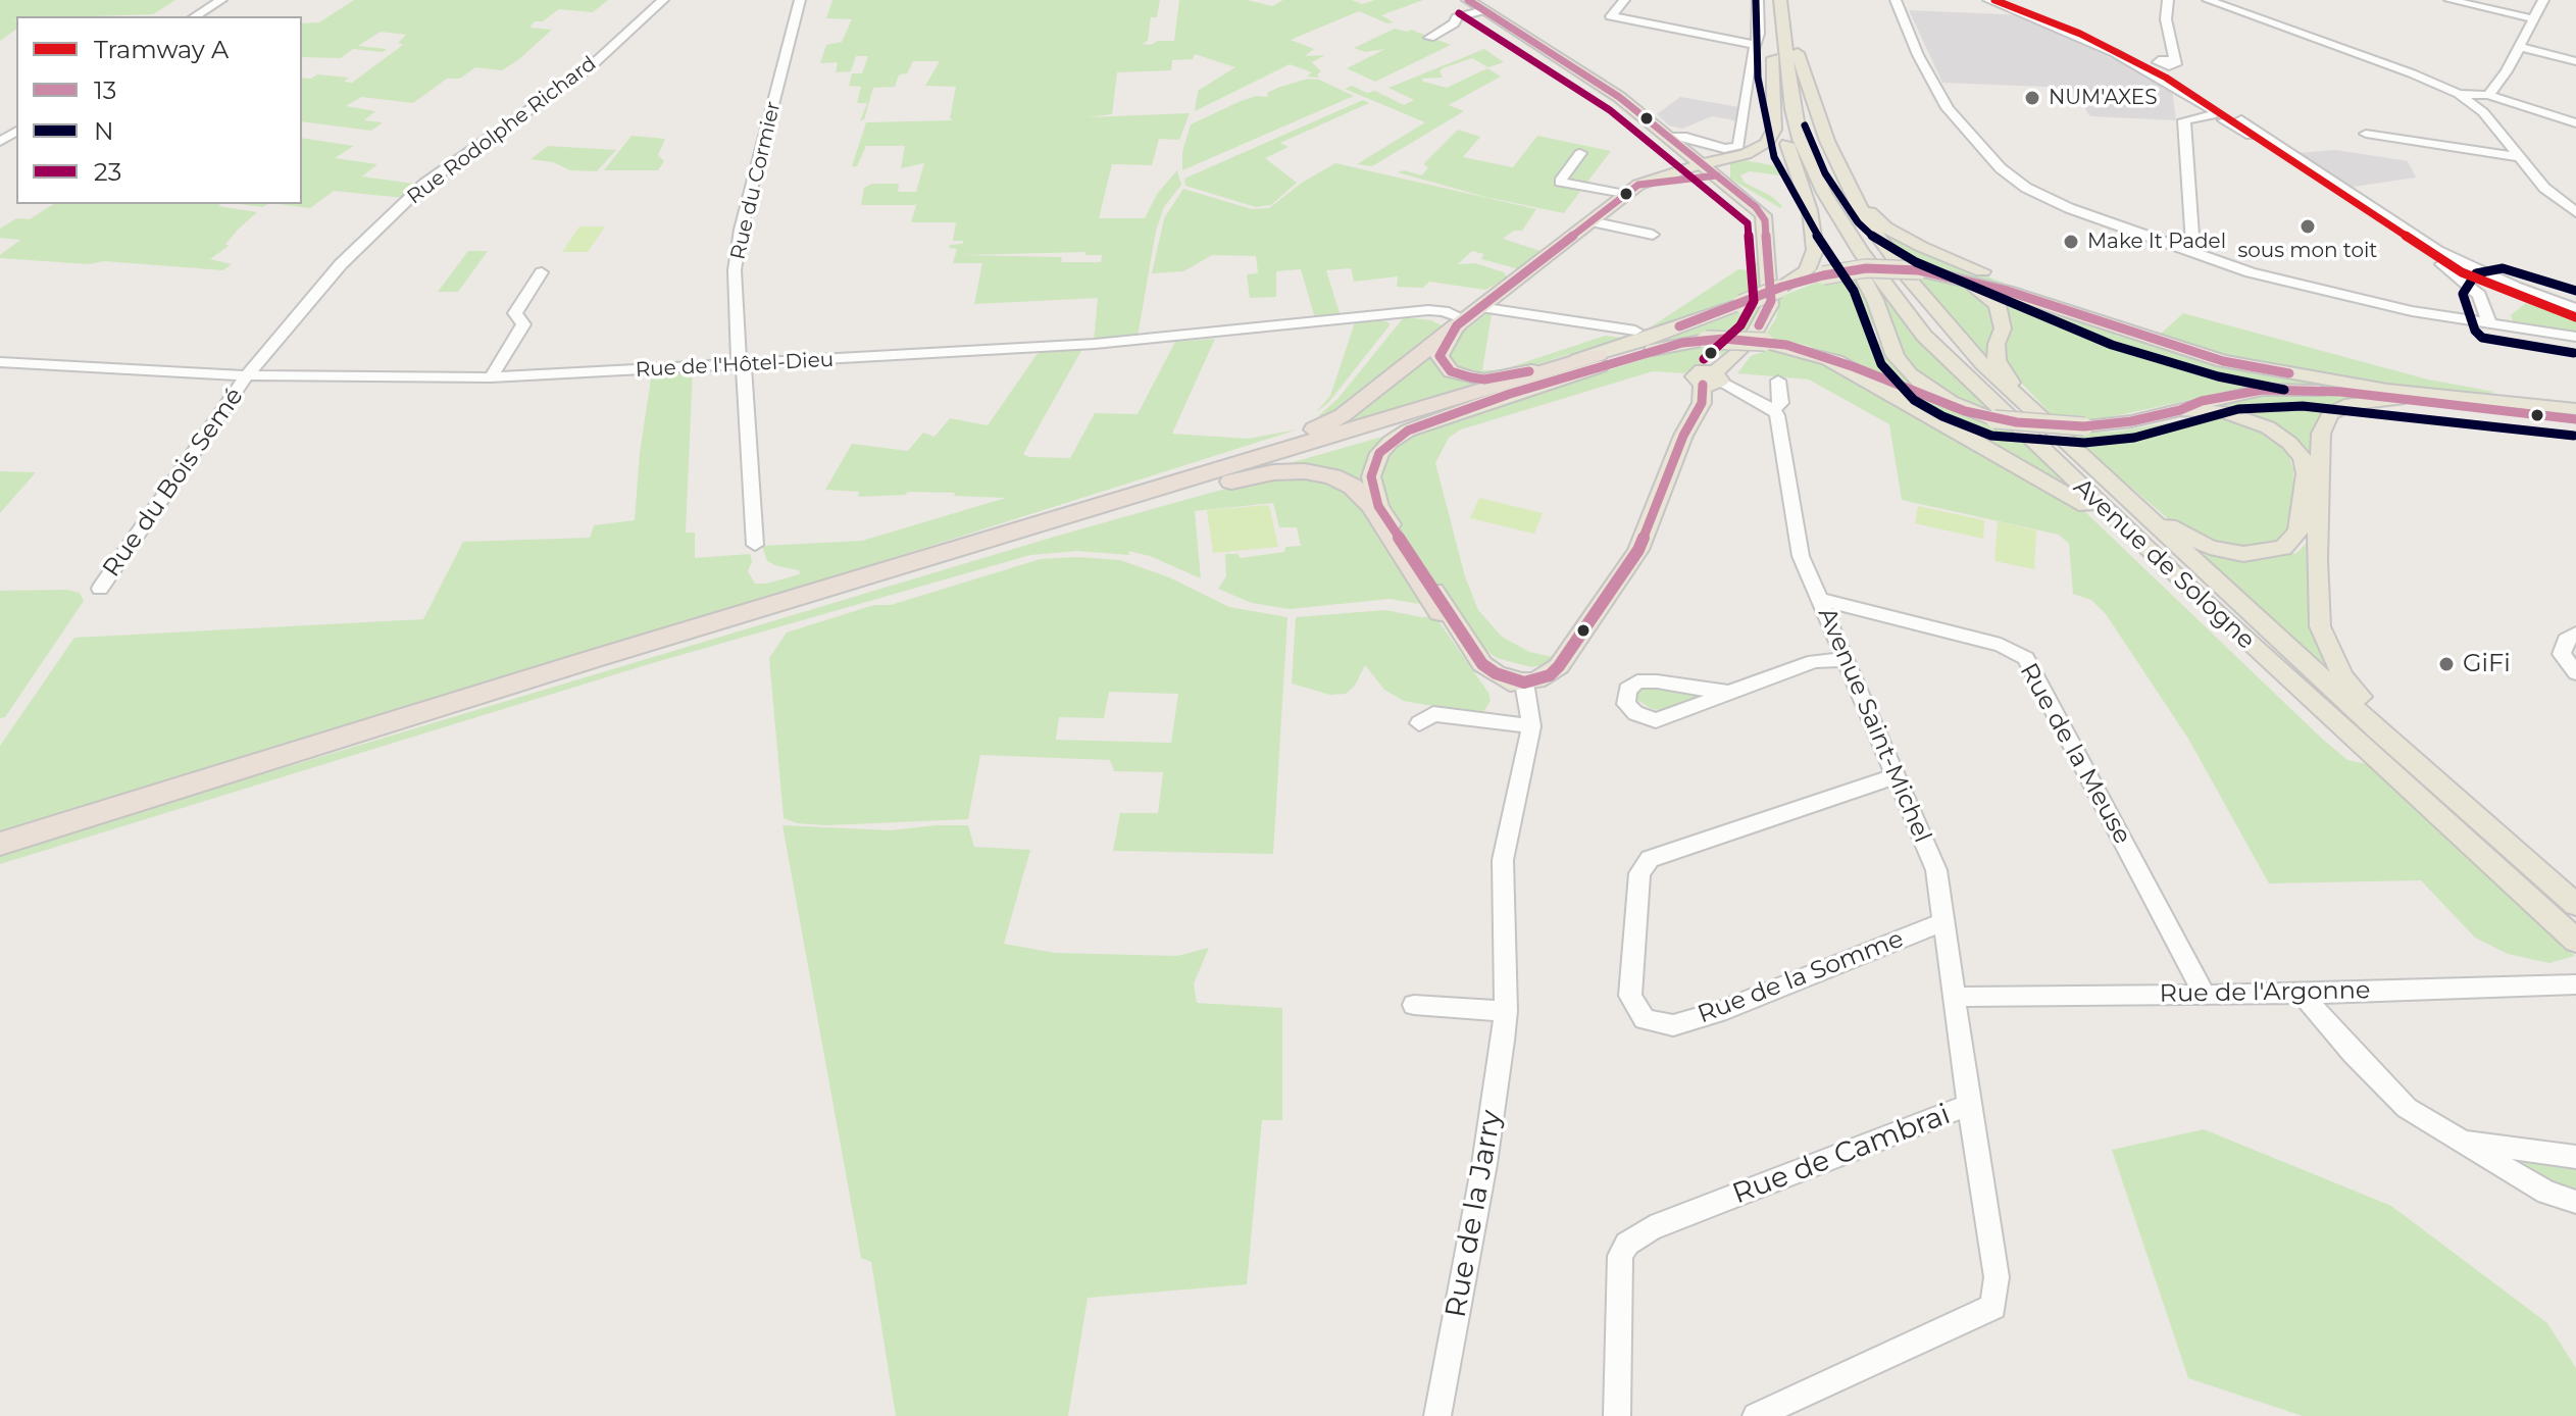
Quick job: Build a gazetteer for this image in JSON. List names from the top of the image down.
{
  "streets": {
    "main road": ["Avenue de Sologne"],
    "street": [
      "Rue Rodolphe Richard",
      "Rue du Cormier",
      "Rue de l'Hôtel-Dieu",
      "Rue du Bois Semé",
      "Avenue Saint-Michel",
      "Rue de la Meuse",
      "Rue de la Somme",
      "Rue de l'Argonne",
      "Rue de Cambrai",
      "Rue de la Jarry"
    ]
  },
  "crossings": [
    ["Rue Rodolphe Richard", "Rue de l'Hôtel-Dieu"],
    ["Rue Rodolphe Richard", "Rue du Bois Semé"],
    ["Rue du Cormier", "Rue de l'Hôtel-Dieu"],
    ["Rue de l'Hôtel-Dieu", "Rue du Bois Semé"],
    ["Avenue Saint-Michel", "Rue de la Meuse"],
    ["Avenue Saint-Michel", "Rue de la Somme"],
    ["Avenue Saint-Michel", "Rue de l'Argonne"],
    ["Avenue Saint-Michel", "Rue de Cambrai"],
    ["Rue de la Meuse", "Rue de l'Argonne"]
  ],
  "places": [
    "NUM'AXES",
    "sous mon toit",
    "Make It Padel",
    "GiFi"
  ],
  "lines": [
    "tram line A",
    "transit line 13",
    "transit line N",
    "transit line 23"
  ],
  "legend": [
    "Tramway A",
    "13",
    "N",
    "23"
  ]
}
